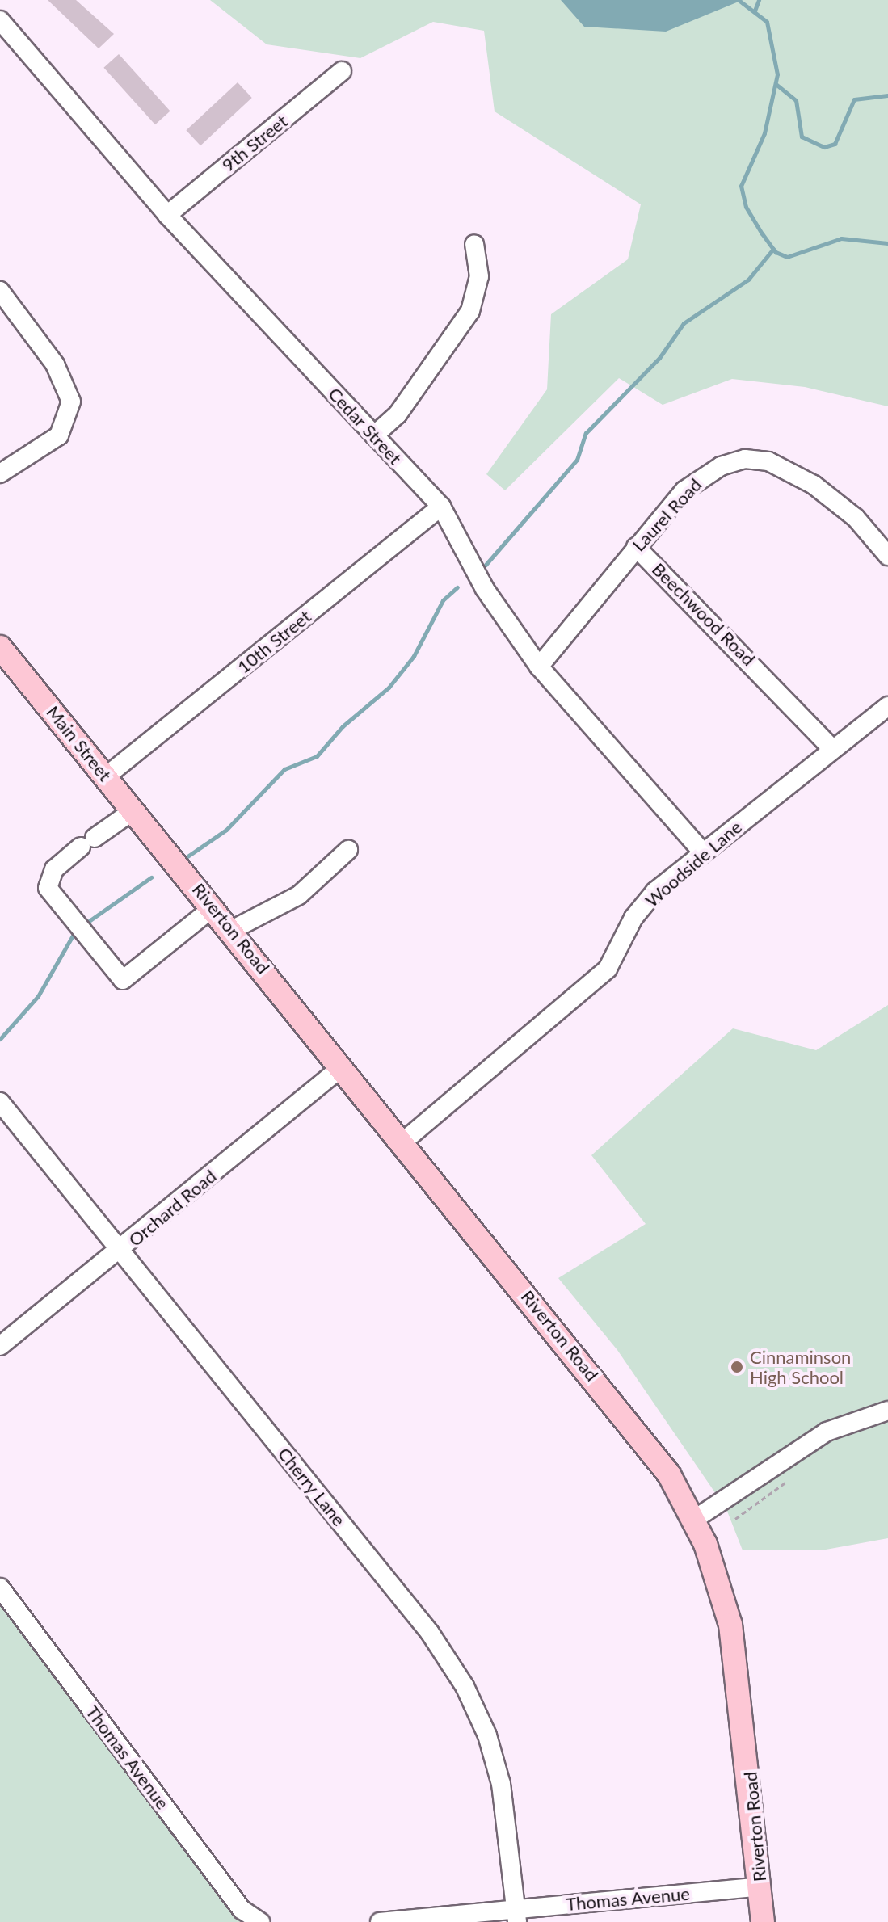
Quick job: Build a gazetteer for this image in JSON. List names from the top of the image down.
{
  "streets": {
    "main road": ["Main Street", "Riverton Road"],
    "street": [
      "9th Street",
      "Cedar Street",
      "Laurel Road",
      "Beechwood Road",
      "10th Street",
      "Woodside Lane",
      "Orchard Road",
      "Cherry Lane",
      "Thomas Avenue"
    ]
  },
  "crossings": [
    ["9th Street", "Cedar Street"],
    ["Cedar Street", "Laurel Road"],
    ["Cedar Street", "10th Street"],
    ["Cedar Street", "Woodside Lane"],
    ["Laurel Road", "Beechwood Road"],
    ["Beechwood Road", "Woodside Lane"],
    ["10th Street", "Main Street"],
    ["Main Street", "Riverton Road"],
    ["Woodside Lane", "Riverton Road"],
    ["Riverton Road", "Orchard Road"],
    ["Riverton Road", "Thomas Avenue"],
    ["Orchard Road", "Cherry Lane"],
    ["Cherry Lane", "Thomas Avenue"]
  ],
  "places": ["Cinnaminson High School"]
}
